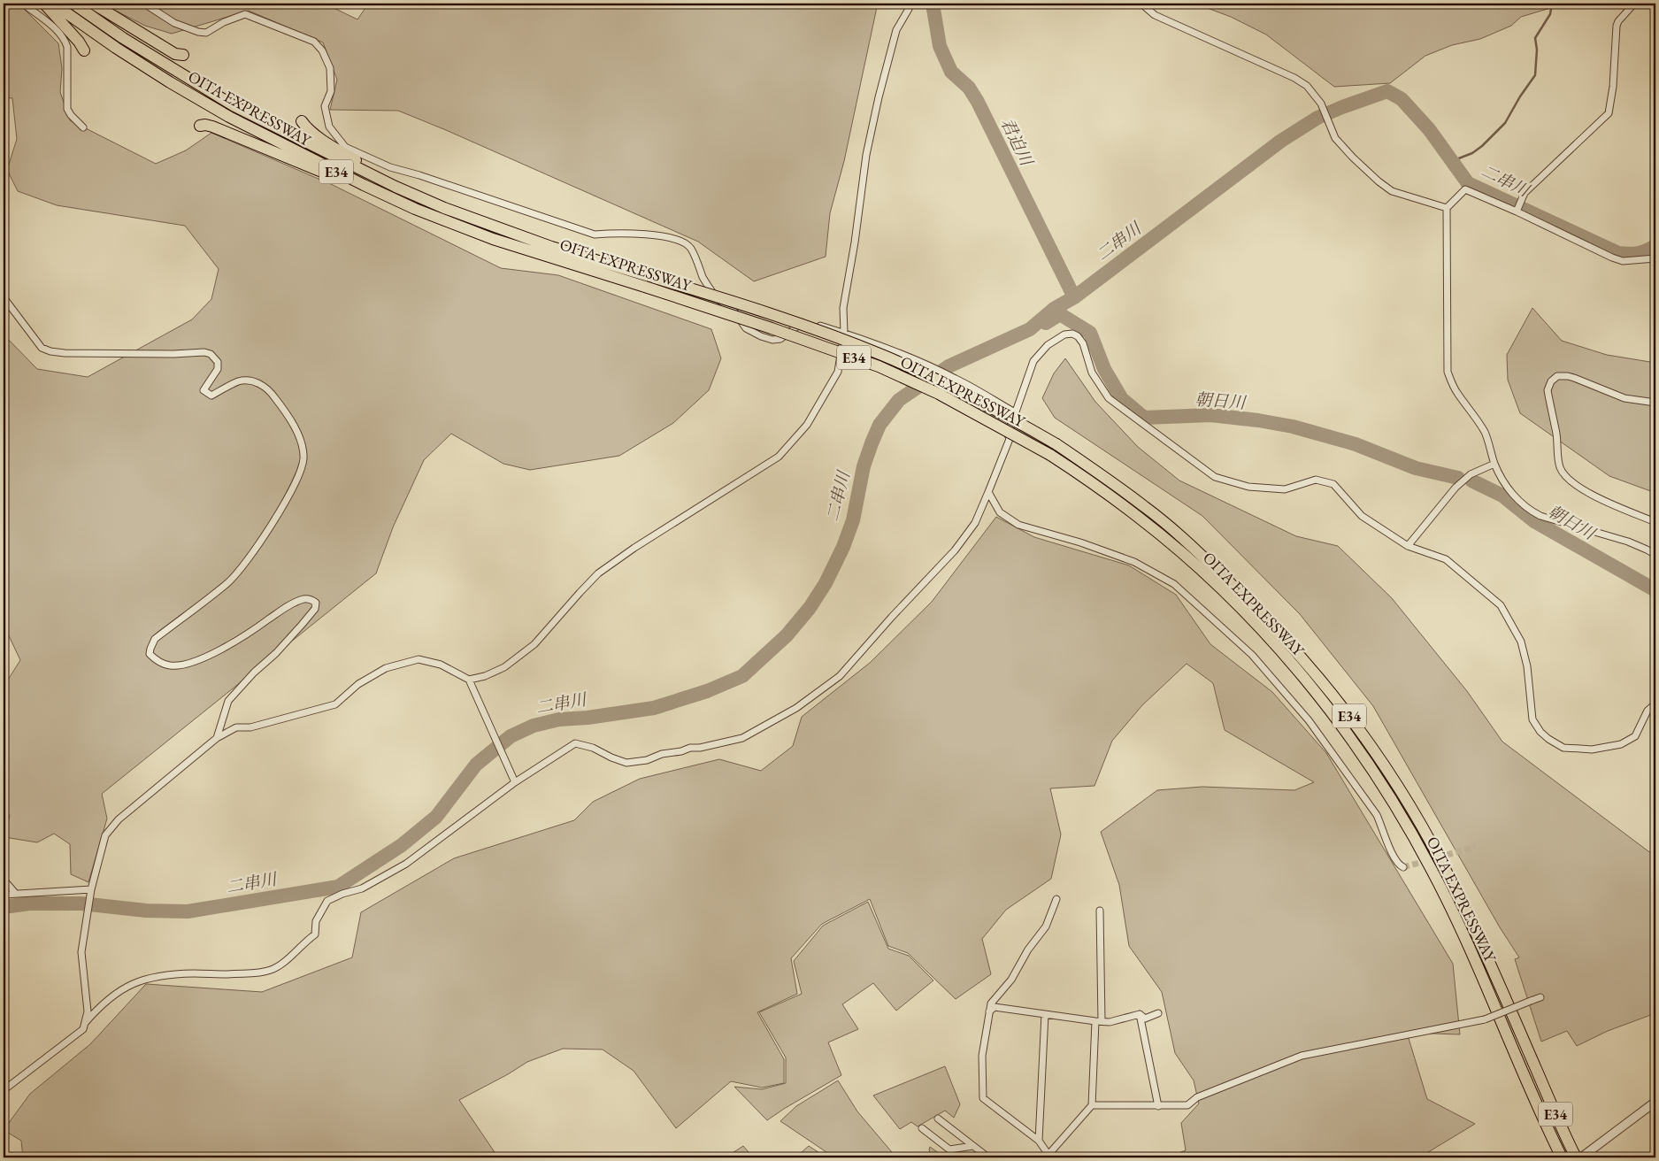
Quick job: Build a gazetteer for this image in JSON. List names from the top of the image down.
{
  "streets": {
    "highway": ["OITA EXPRESSWAY", "E34"]
  },
  "water": ["君迫川", "二串川", "朝日川"]
}
